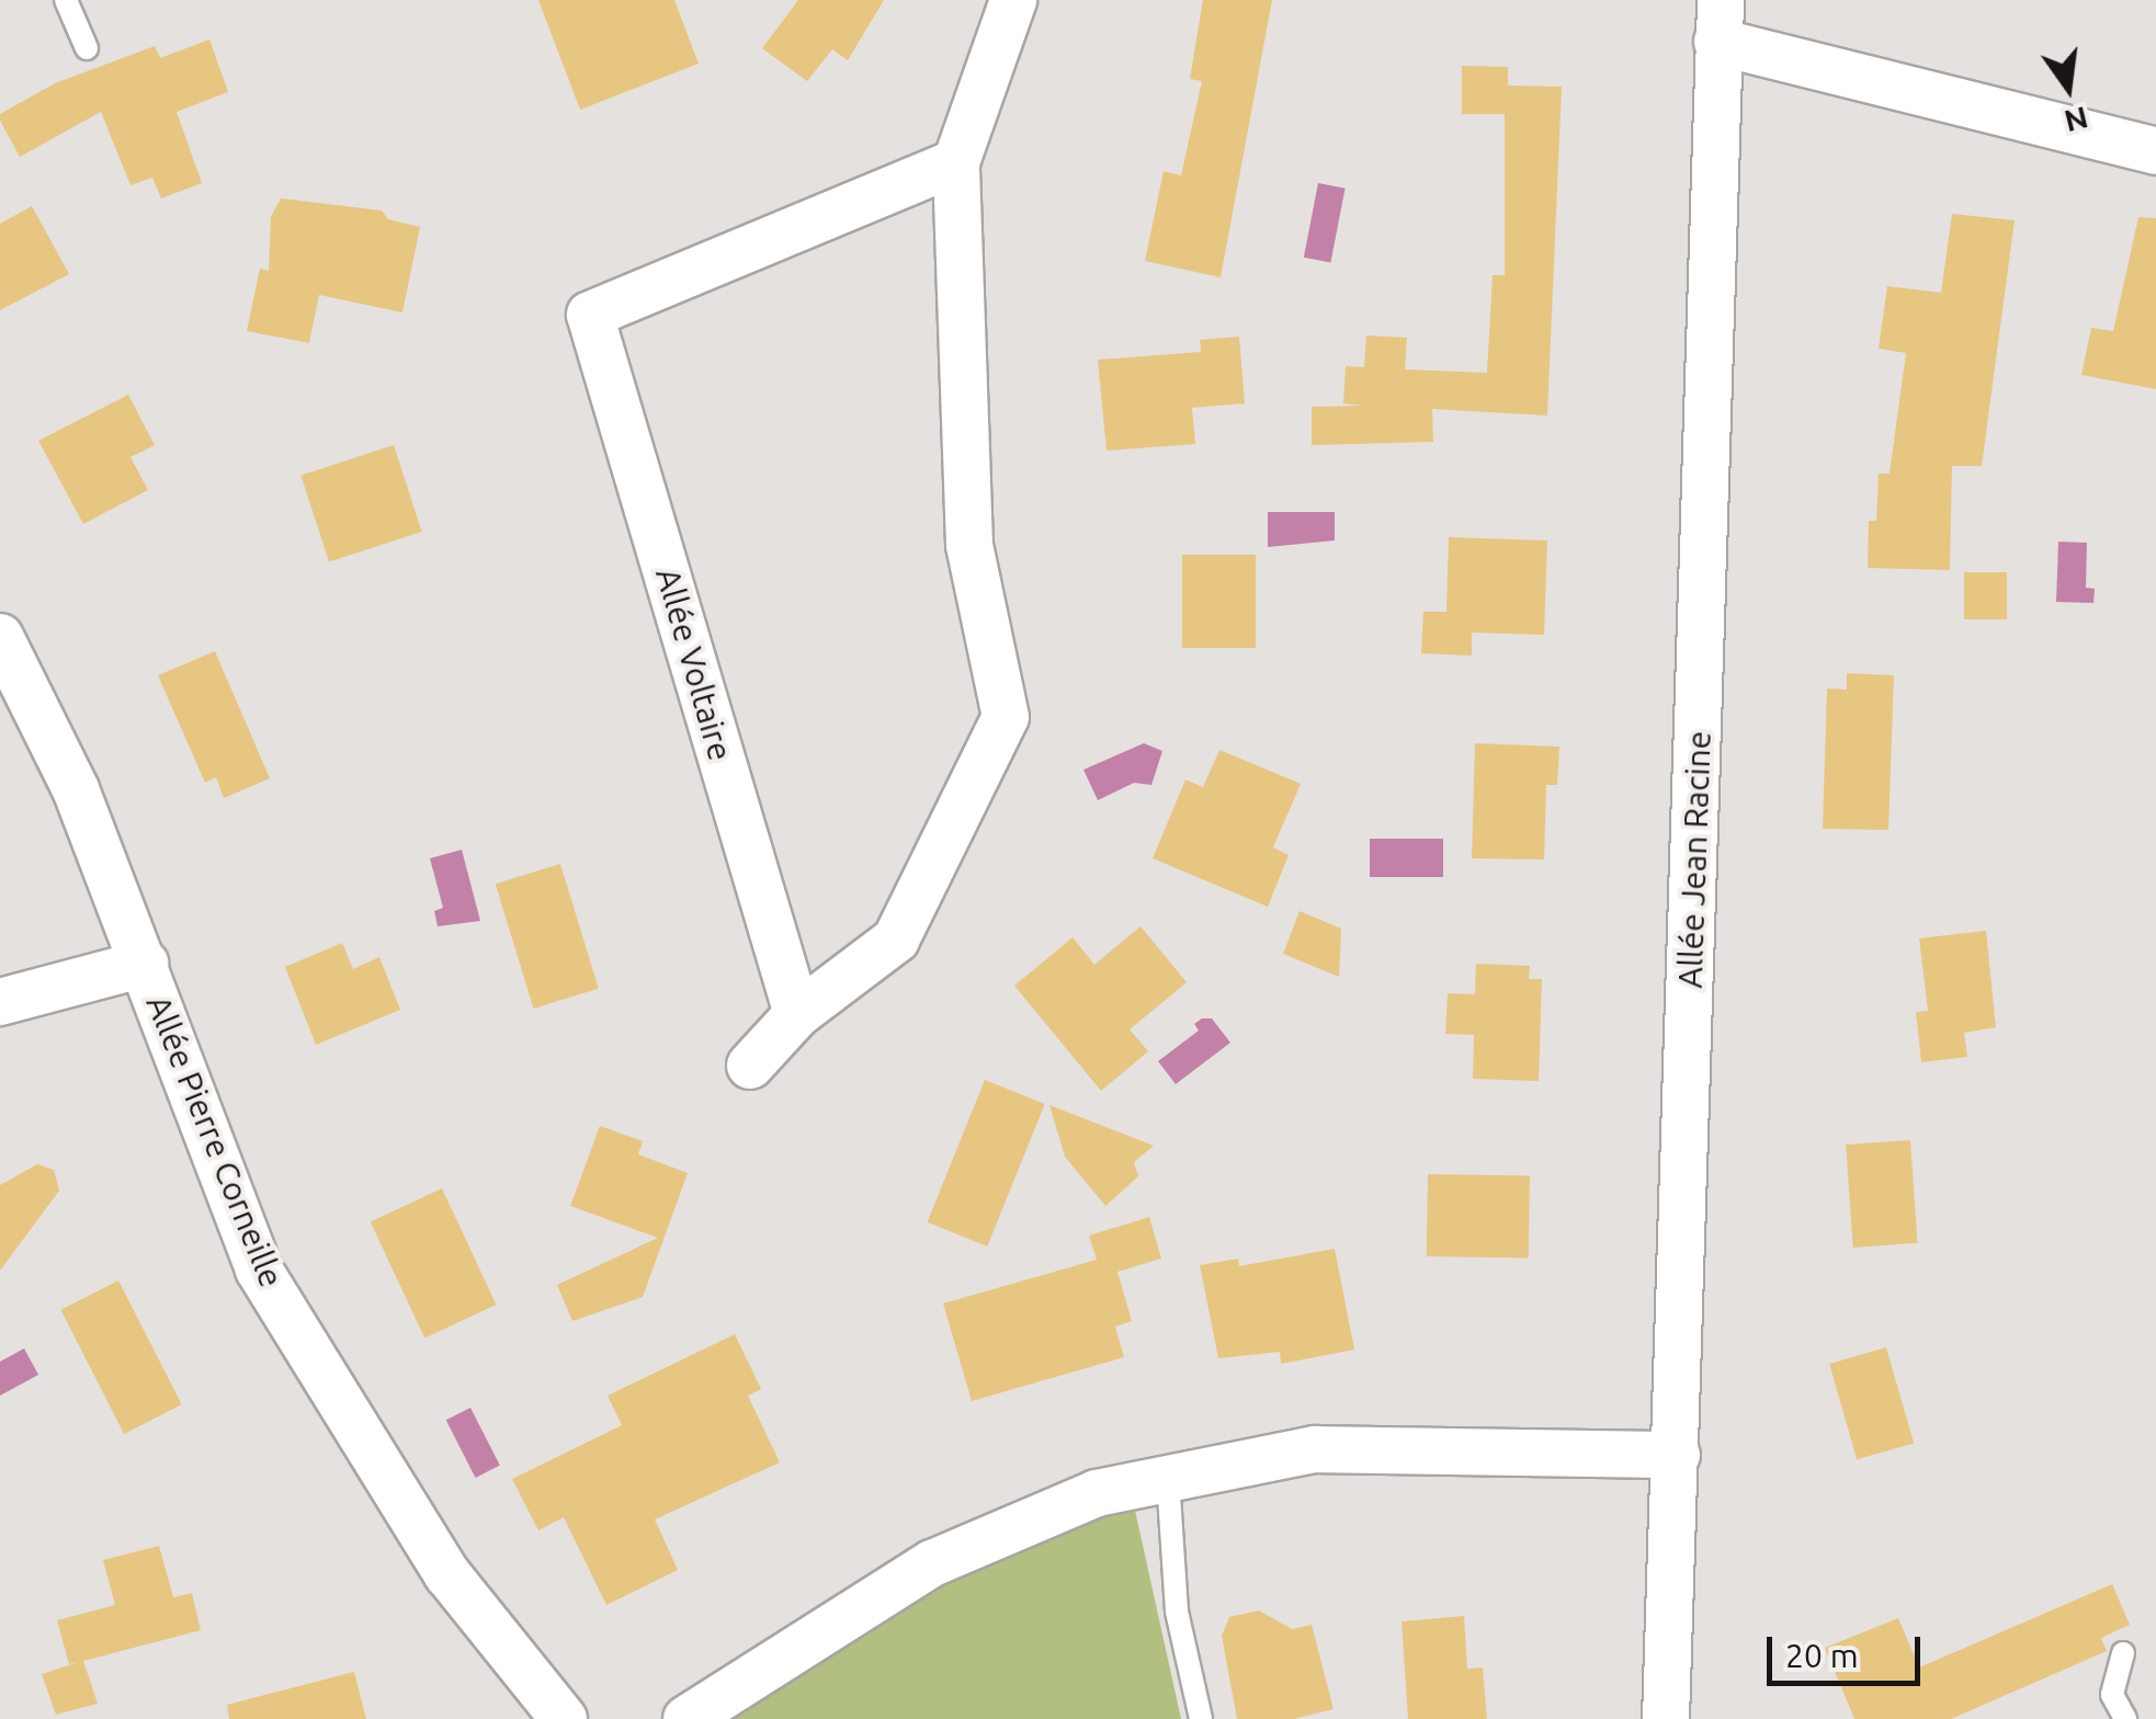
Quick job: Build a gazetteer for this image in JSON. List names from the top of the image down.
{
  "streets": {
    "street": ["Allée Voltaire", "Allée Jean Racine", "Allée Pierre Corneille"]
  },
  "scale_bar": "20 m",
  "north": "bottom"
}
